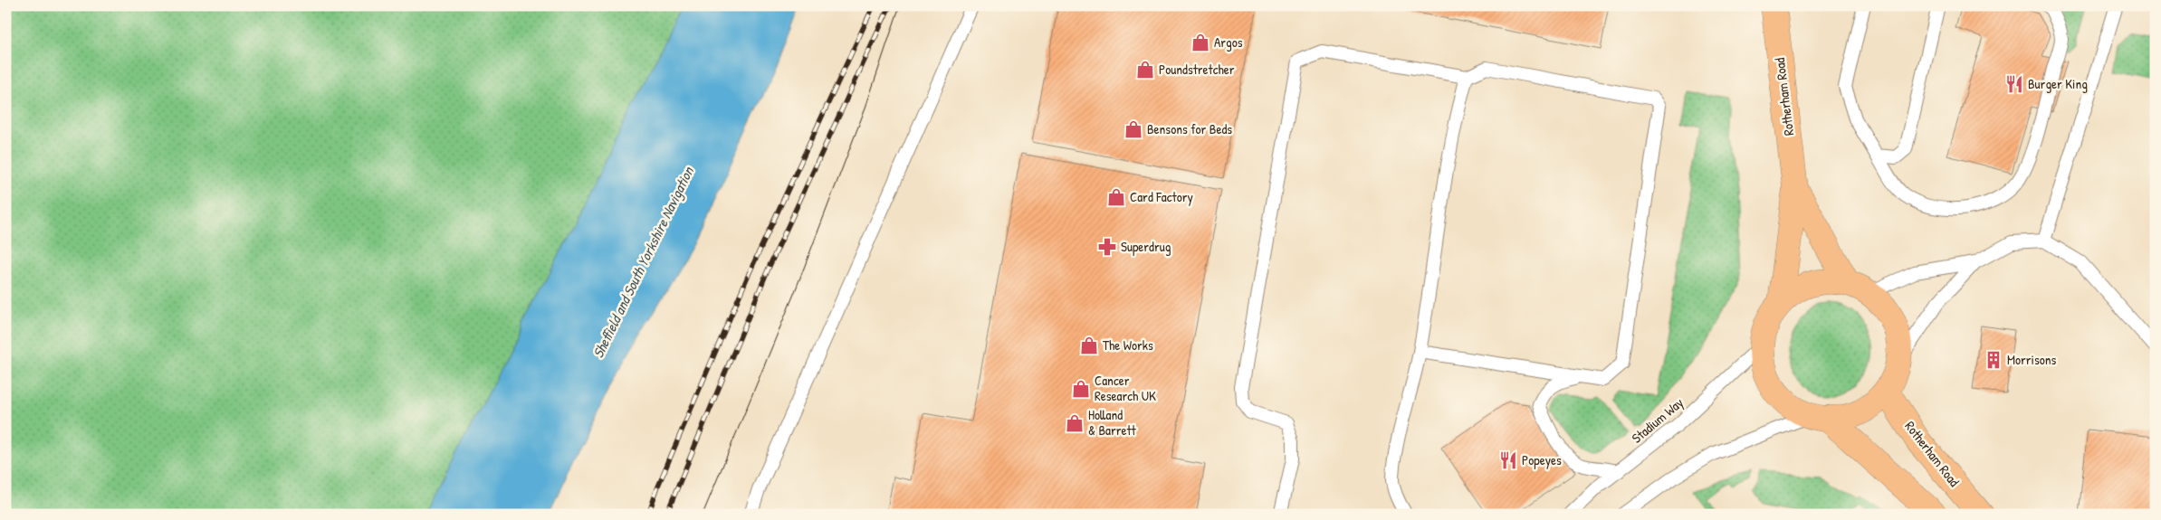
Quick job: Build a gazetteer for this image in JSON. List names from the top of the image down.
{
  "streets": {
    "main road": ["Rotherham Road"],
    "lane": ["Stadium Way"]
  },
  "crossings": [
    ["Rotherham Road", "Stadium Way"]
  ],
  "water": ["Sheffield and South Yorkshire Navigation"],
  "places": {
    "shop": [
      "Argos",
      "Poundstretcher",
      "Bensons for Beds",
      "Card Factory",
      "The Works",
      "Cancer Research UK",
      "Holland & Barrett"
    ],
    "restaurant": ["Burger King", "Popeyes"],
    "pharmacy": ["Superdrug"],
    "building": ["Morrisons"]
  }
}
